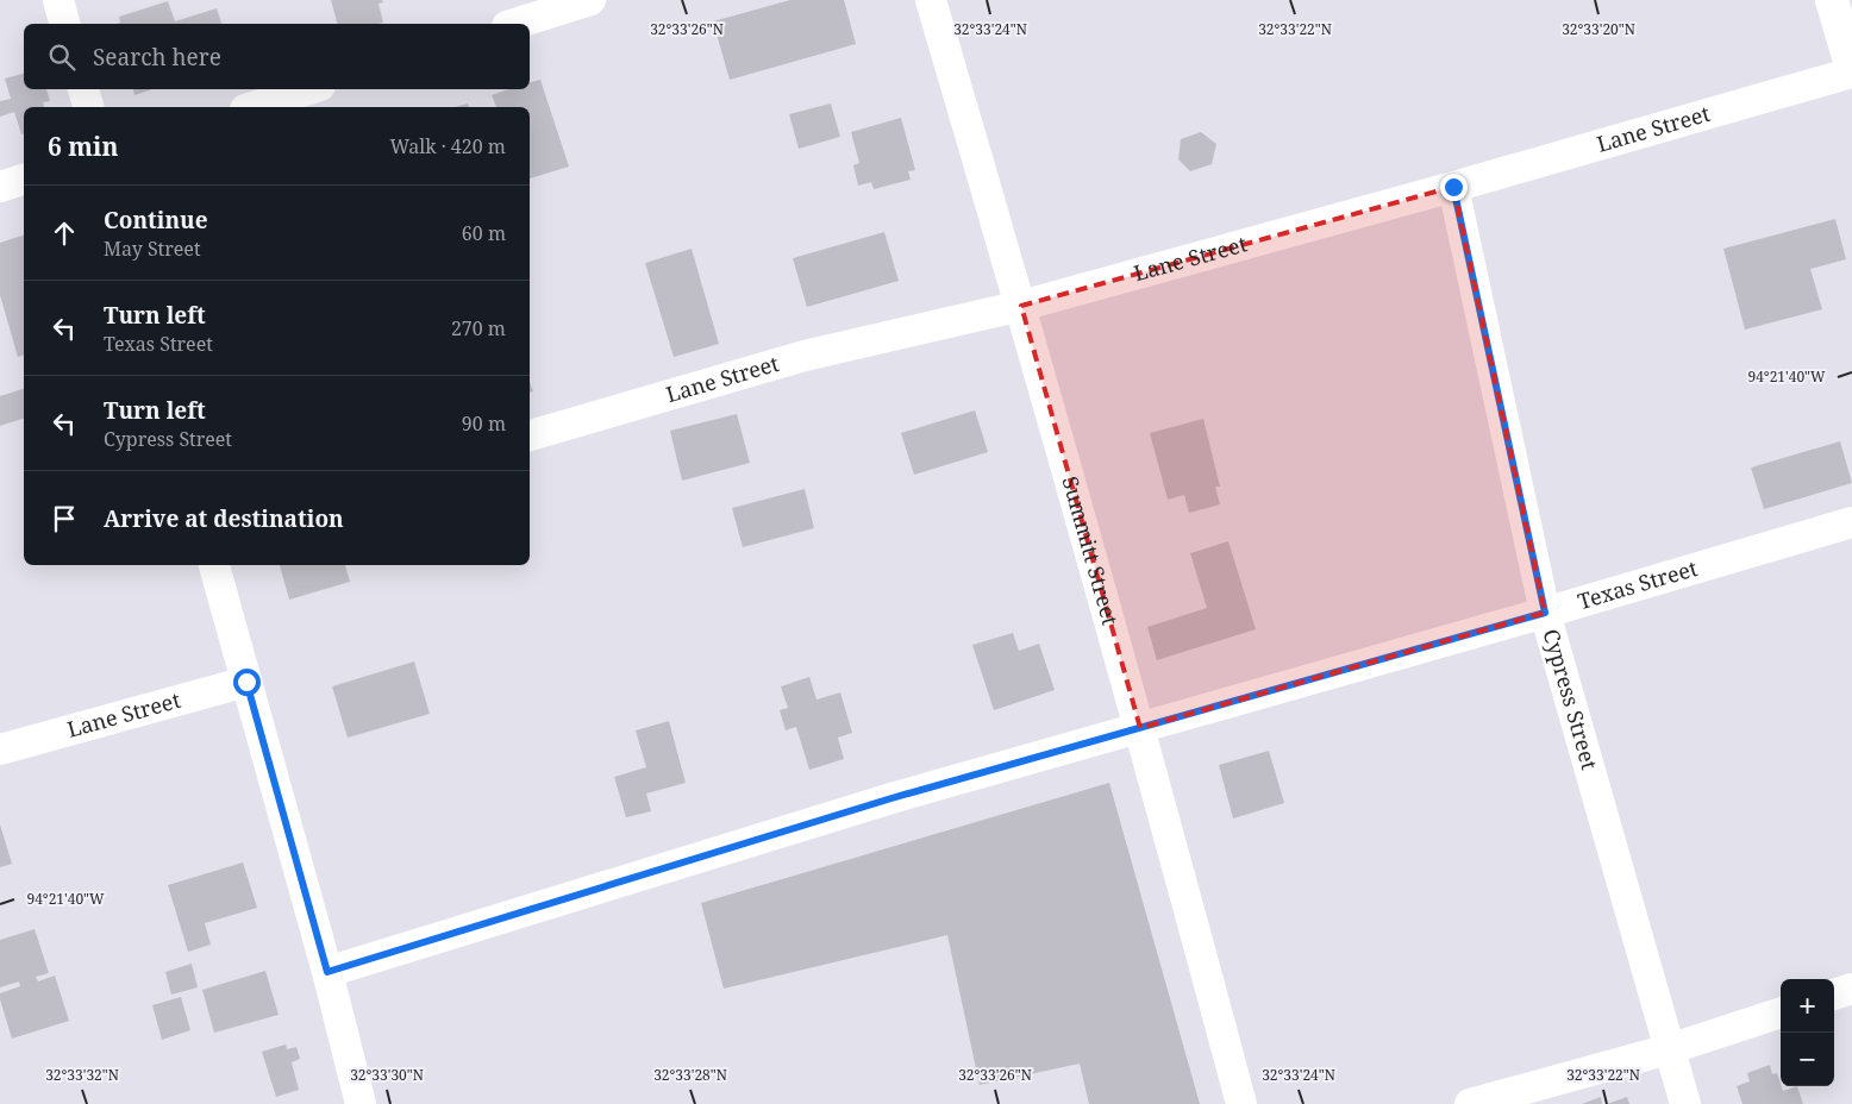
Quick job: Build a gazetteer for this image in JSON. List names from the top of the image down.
{
  "streets": {
    "street": [
      "Lane Street",
      "Summitt Street",
      "Texas Street",
      "Cypress Street"
    ]
  },
  "crossings": [
    ["Lane Street", "Summitt Street"],
    ["Lane Street", "Cypress Street"],
    ["Summitt Street", "Texas Street"],
    ["Texas Street", "Cypress Street"]
  ],
  "page": {
    "search": "Search here",
    "heading": ["6 min", "Walk · 420 m"],
    "list": [
      ["Continue", "May Street", "60 m"],
      ["Turn left", "Texas Street", "270 m"],
      ["Turn left", "Cypress Street", "90 m"],
      "Arrive at destination"
    ],
    "map_buttons": ["+", "−"]
  },
  "coordinates": [
    "32°33'26\"N",
    "32°33'24\"N",
    "32°33'22\"N",
    "32°33'20\"N",
    "94°21'40\"W",
    "32°33'32\"N",
    "32°33'30\"N",
    "32°33'28\"N"
  ]
}
